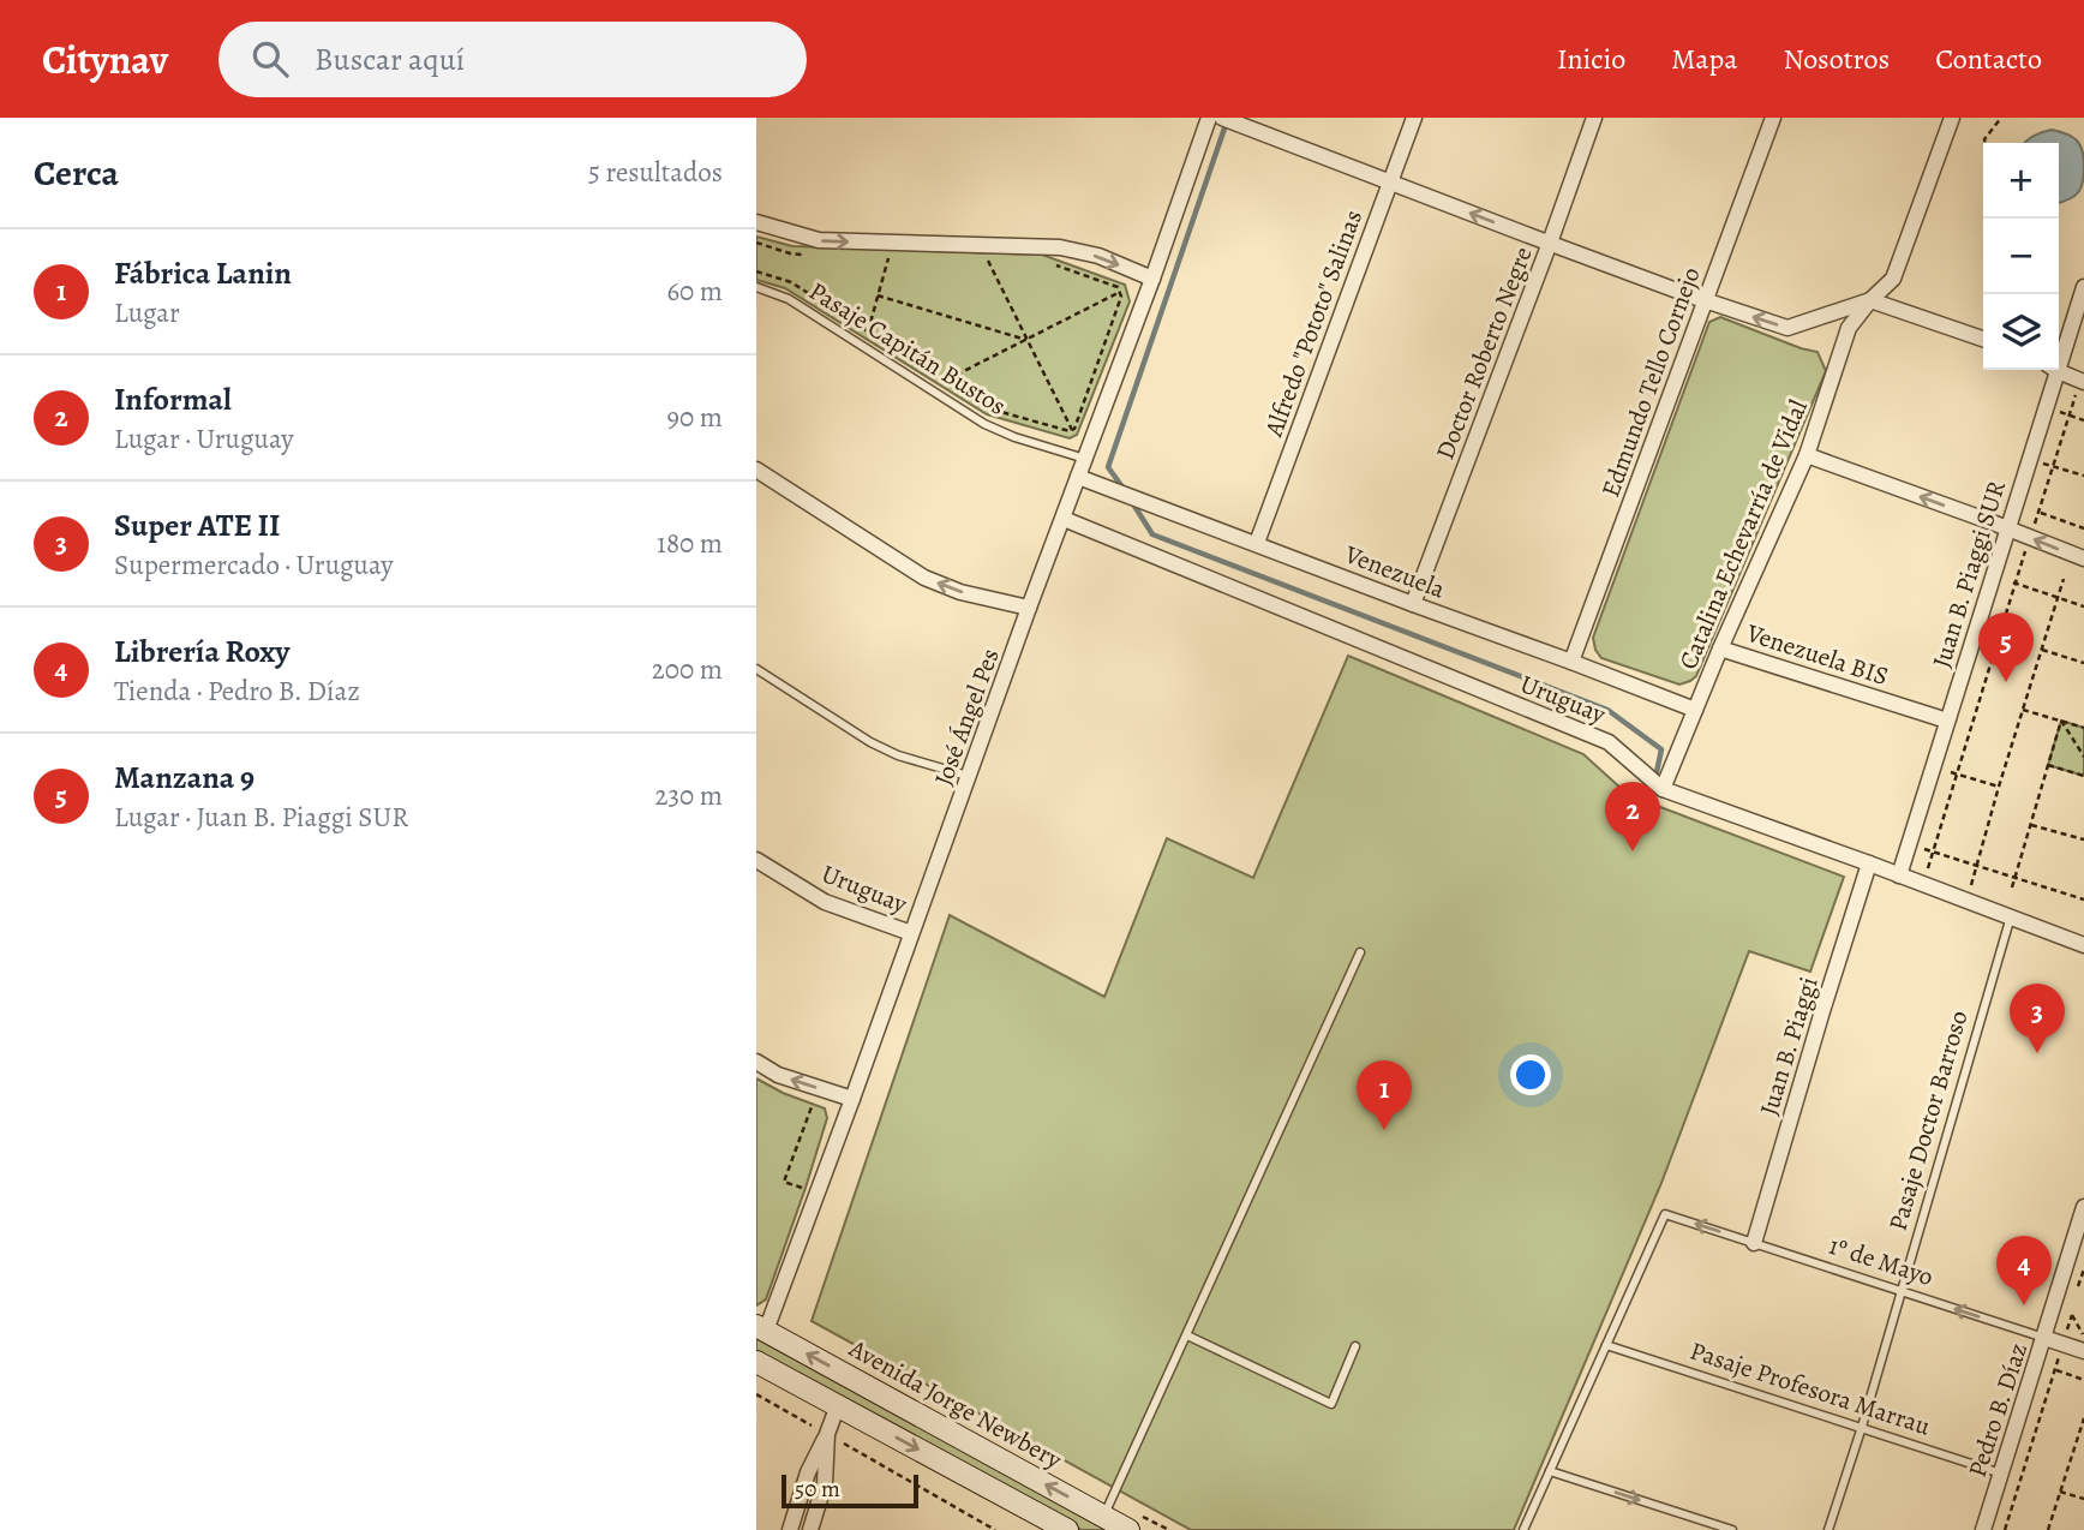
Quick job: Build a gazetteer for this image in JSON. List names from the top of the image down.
{
  "streets": {
    "main road": ["Avenida Jorge Newbery"],
    "street": [
      "Alfredo \"Pototo\" Salinas",
      "Doctor Roberto Negre",
      "Edmundo Tello Cornejo",
      "Catalina Echevarría de Vidal",
      "Venezuela",
      "Juan B. Piaggi SUR",
      "Venezuela BIS",
      "Uruguay",
      "José Ángel Pes",
      "Juan B. Piaggi",
      "1º de Mayo",
      "Pedro B. Díaz"
    ],
    "lane": ["Pasaje Capitán Bustos", "Pasaje Doctor Barroso", "Pasaje Profesora Marrau"]
  },
  "crossings": [
    ["Alfredo \"Pototo\" Salinas", "Venezuela"],
    ["Pasaje Capitán Bustos", "José Ángel Pes"],
    ["Doctor Roberto Negre", "Venezuela"],
    ["Edmundo Tello Cornejo", "Venezuela"],
    ["Catalina Echevarría de Vidal", "Venezuela"],
    ["Catalina Echevarría de Vidal", "Venezuela BIS"],
    ["Catalina Echevarría de Vidal", "Uruguay"],
    ["Venezuela", "José Ángel Pes"],
    ["Juan B. Piaggi SUR", "Venezuela BIS"],
    ["Juan B. Piaggi SUR", "Uruguay"],
    ["Uruguay", "José Ángel Pes"],
    ["Uruguay", "Juan B. Piaggi"],
    ["Uruguay", "Pasaje Doctor Barroso"],
    ["José Ángel Pes", "Avenida Jorge Newbery"],
    ["Juan B. Piaggi", "1º de Mayo"],
    ["Pasaje Doctor Barroso", "1º de Mayo"],
    ["Pasaje Doctor Barroso", "Pasaje Profesora Marrau"],
    ["1º de Mayo", "Pasaje Profesora Marrau"],
    ["1º de Mayo", "Pedro B. Díaz"],
    ["Pasaje Profesora Marrau", "Pedro B. Díaz"]
  ],
  "scale_bar": "50 m",
  "page": {
    "header": "Citynav",
    "search": "Buscar aquí",
    "nav": [
      "Inicio",
      "Mapa",
      "Nosotros",
      "Contacto"
    ],
    "heading": ["Cerca", "5 resultados"],
    "map_buttons": ["+", "−"],
    "list": [
      {
        "mark": "1",
        "name": "Fábrica Lanin",
        "note": "Lugar",
        "value": "60 m"
      },
      {
        "mark": "2",
        "name": "Informal",
        "note": "Lugar · Uruguay",
        "value": "90 m"
      },
      {
        "mark": "3",
        "name": "Super ATE II",
        "note": "Supermercado · Uruguay",
        "value": "180 m"
      },
      {
        "mark": "4",
        "name": "Librería Roxy",
        "note": "Tienda · Pedro B. Díaz",
        "value": "200 m"
      },
      {
        "mark": "5",
        "name": "Manzana 9",
        "note": "Lugar · Juan B. Piaggi SUR",
        "value": "230 m"
      }
    ],
    "pins": [
      "5",
      "2",
      "3",
      "1",
      "4"
    ],
    "scale": "50 m"
  }
}
